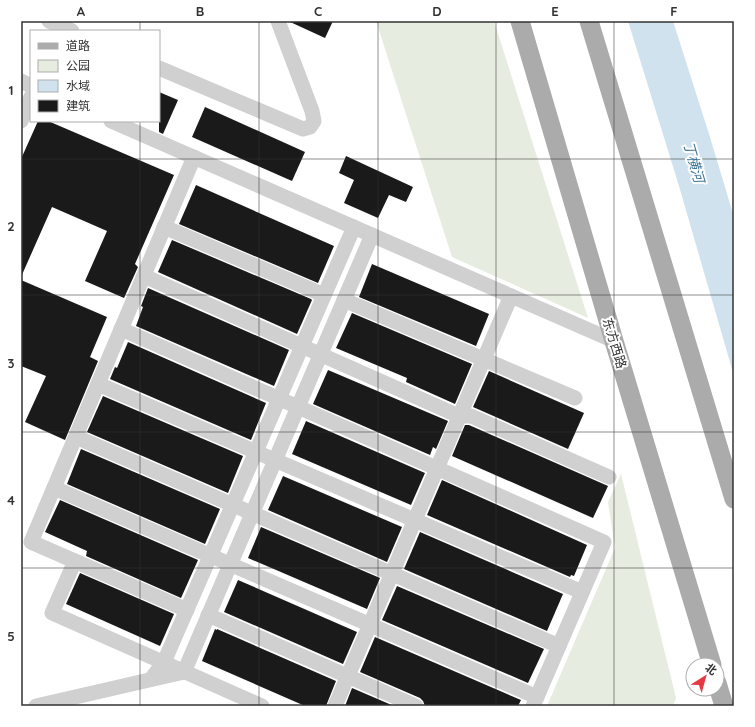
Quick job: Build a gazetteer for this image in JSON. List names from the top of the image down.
{
  "streets": {
    "main road": ["东方西路"]
  },
  "water": ["丁横河"],
  "legend": [
    "道路",
    "公园",
    "水域",
    "建筑"
  ],
  "north": "top right",
  "grid": {
    "columns": [
      "A",
      "B",
      "C",
      "D",
      "E",
      "F"
    ],
    "rows": [
      "1",
      "2",
      "3",
      "4",
      "5"
    ]
  }
}
